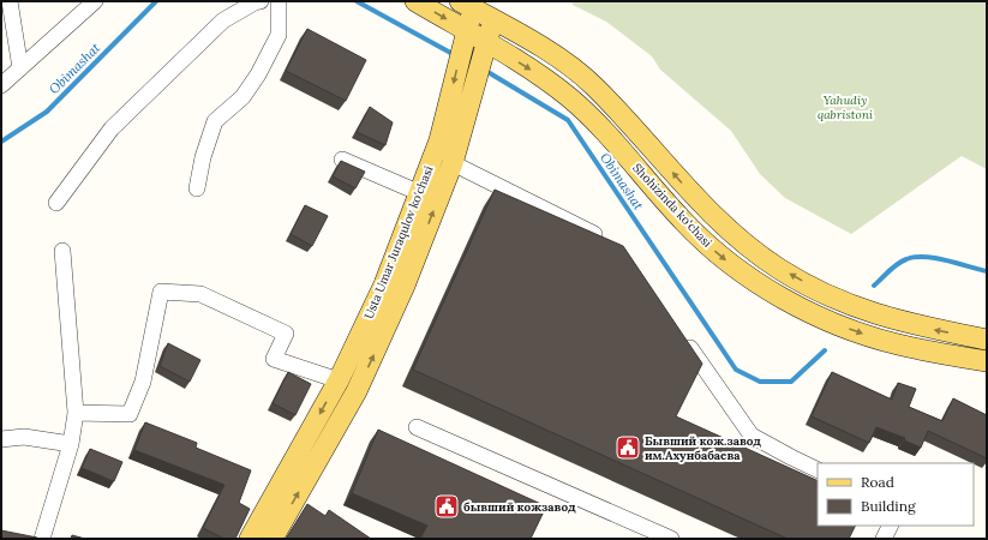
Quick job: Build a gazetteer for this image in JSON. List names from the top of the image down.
{
  "streets": {
    "main road": ["Shohizinda ko'chasi", "Usta Umar Juraqulov ko'chasi"]
  },
  "crossings": [
    ["Shohizinda ko'chasi", "Usta Umar Juraqulov ko'chasi"]
  ],
  "water": ["Obimashat"],
  "parks": ["Yahudiy qabristoni"],
  "places": {
    "public building": ["Бывший кож.завод им.Ахунбабаева", "бывший кожзавод"]
  },
  "legend": ["Road", "Building"]
}
